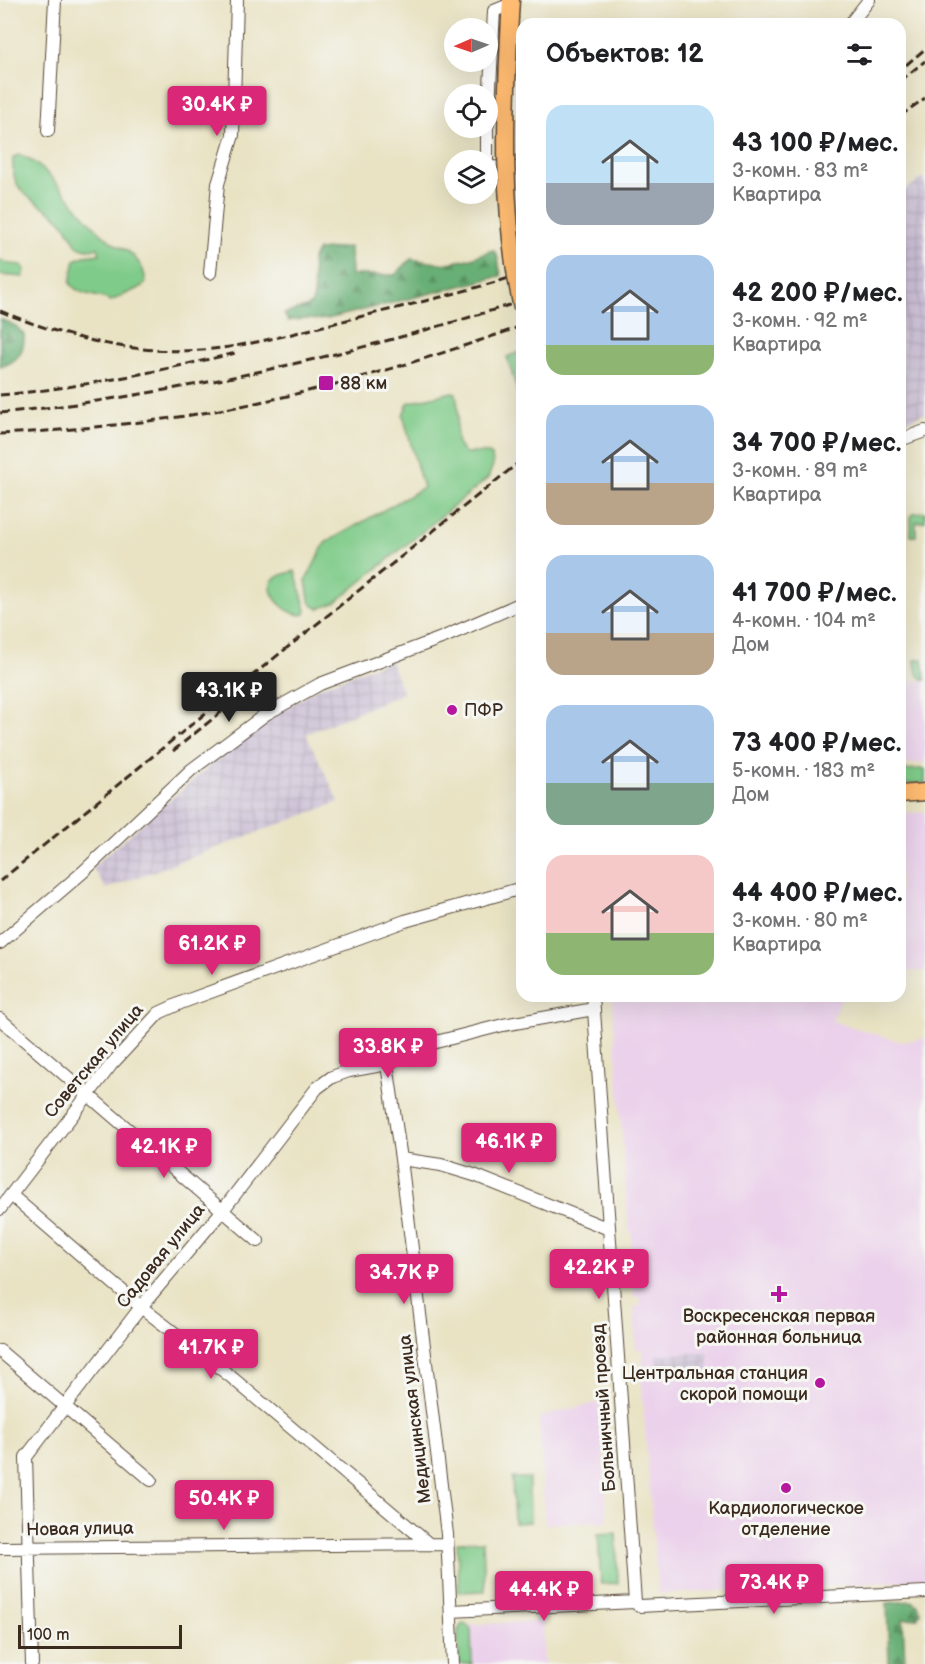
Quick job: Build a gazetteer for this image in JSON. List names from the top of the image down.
{
  "streets": {
    "street": [
      "Советская улица",
      "Садовая улица",
      "Больничный проезд",
      "Медицинская улица",
      "Новая улица"
    ]
  },
  "crossings": [
    ["Садовая улица", "Больничный проезд"],
    ["Садовая улица", "Медицинская улица"],
    ["Садовая улица", "Новая улица"],
    ["Медицинская улица", "Новая улица"]
  ],
  "places": {
    "transit": ["88 км"],
    "other": ["ПФР", "Центральная станция скорой помощи", "Кардиологическое отделение"],
    "health": ["Воскресенская первая районная больница"]
  },
  "scale_bar": "100 m",
  "north": "left",
  "page": {
    "heading": "Объектов: 12",
    "price": [
      "30.4K ₽",
      "43.1K ₽",
      "61.2K ₽",
      "33.8K ₽",
      "46.1K ₽",
      "42.1K ₽",
      "42.2K ₽",
      "34.7K ₽",
      "41.7K ₽",
      "50.4K ₽",
      "73.4K ₽",
      "44.4K ₽"
    ],
    "list": [
      {
        "name": "43 100 ₽/мес.",
        "note": "3-комн. · 83 m² · Квартира"
      },
      {
        "name": "42 200 ₽/мес.",
        "note": "3-комн. · 92 m² · Квартира"
      },
      {
        "name": "34 700 ₽/мес.",
        "note": "3-комн. · 89 m² · Квартира"
      },
      {
        "name": "41 700 ₽/мес.",
        "note": "4-комн. · 104 m² · Дом"
      },
      {
        "name": "73 400 ₽/мес.",
        "note": "5-комн. · 183 m² · Дом"
      },
      {
        "name": "44 400 ₽/мес.",
        "note": "3-комн. · 80 m² · Квартира"
      }
    ],
    "scale": "100 m"
  }
}
